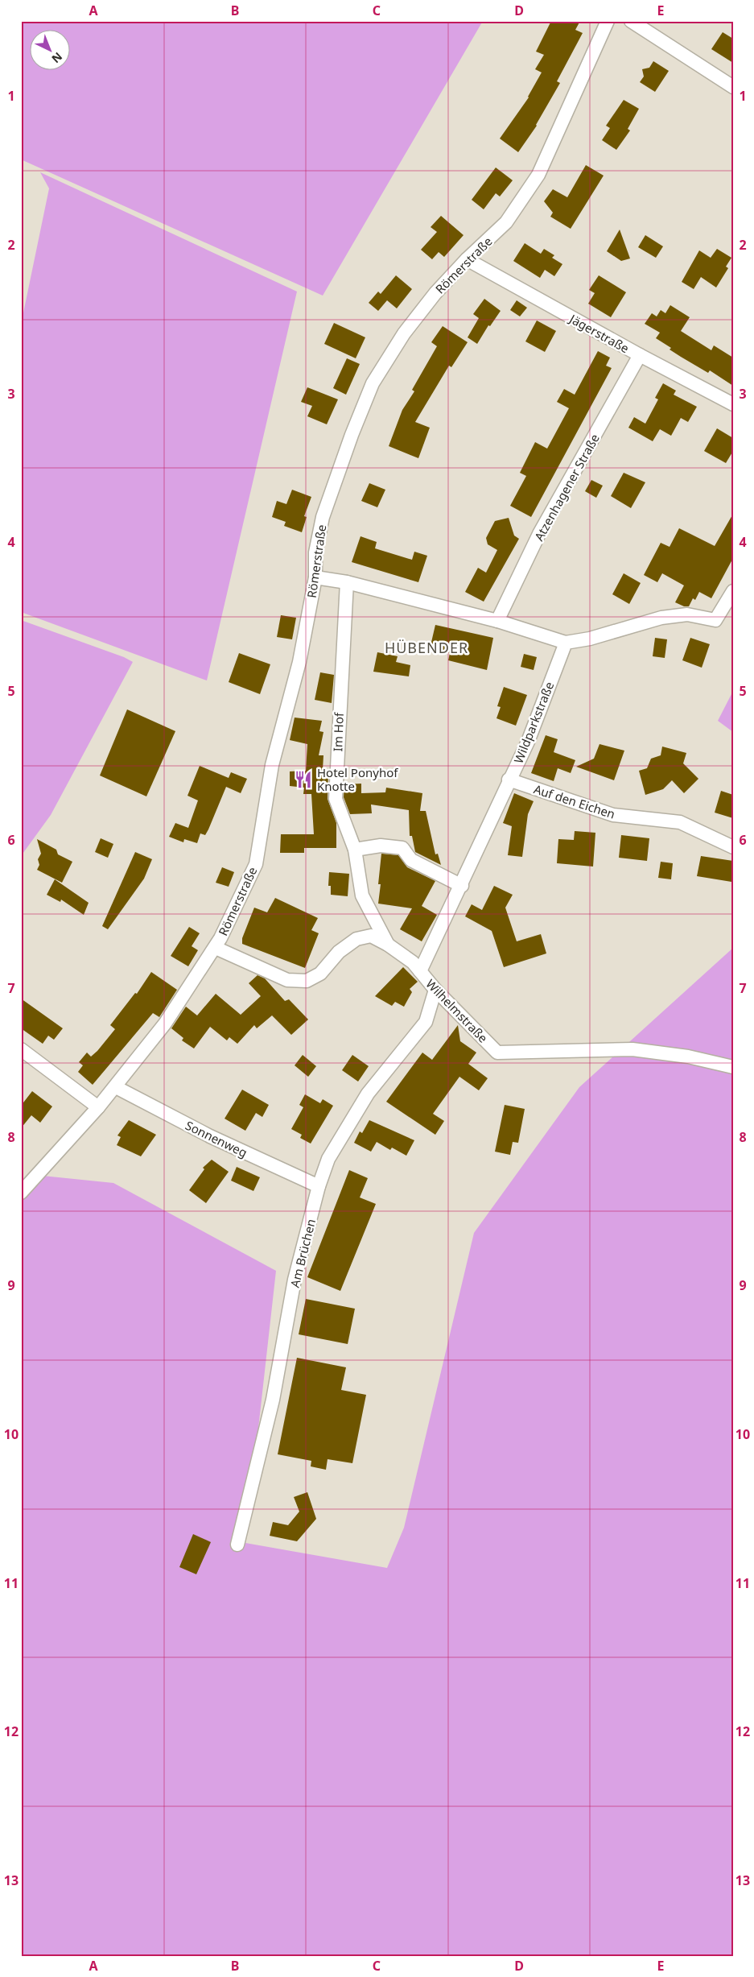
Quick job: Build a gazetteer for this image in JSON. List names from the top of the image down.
{
  "streets": {
    "street": [
      "Römerstraße",
      "Jägerstraße",
      "Atzenhagener Straße",
      "Wildparkstraße",
      "Im Hof",
      "Auf den Eichen",
      "Wilhelmstraße",
      "Sonnenweg",
      "Am Brüchen"
    ]
  },
  "crossings": [
    ["Römerstraße", "Jägerstraße"],
    ["Römerstraße", "Wilhelmstraße"],
    ["Römerstraße", "Sonnenweg"],
    ["Jägerstraße", "Atzenhagener Straße"],
    ["Wildparkstraße", "Auf den Eichen"],
    ["Wildparkstraße", "Wilhelmstraße"],
    ["Im Hof", "Wilhelmstraße"],
    ["Wilhelmstraße", "Am Brüchen"],
    ["Sonnenweg", "Am Brüchen"]
  ],
  "districts": ["HÜBENDER"],
  "places": {
    "restaurant": ["Hotel Ponyhof Knotte"]
  },
  "north": "bottom right",
  "grid": {
    "columns": [
      "A",
      "B",
      "C",
      "D",
      "E"
    ],
    "rows": [
      "1",
      "2",
      "3",
      "4",
      "5",
      "6",
      "7",
      "8",
      "9",
      "10",
      "11",
      "12",
      "13"
    ]
  }
}
